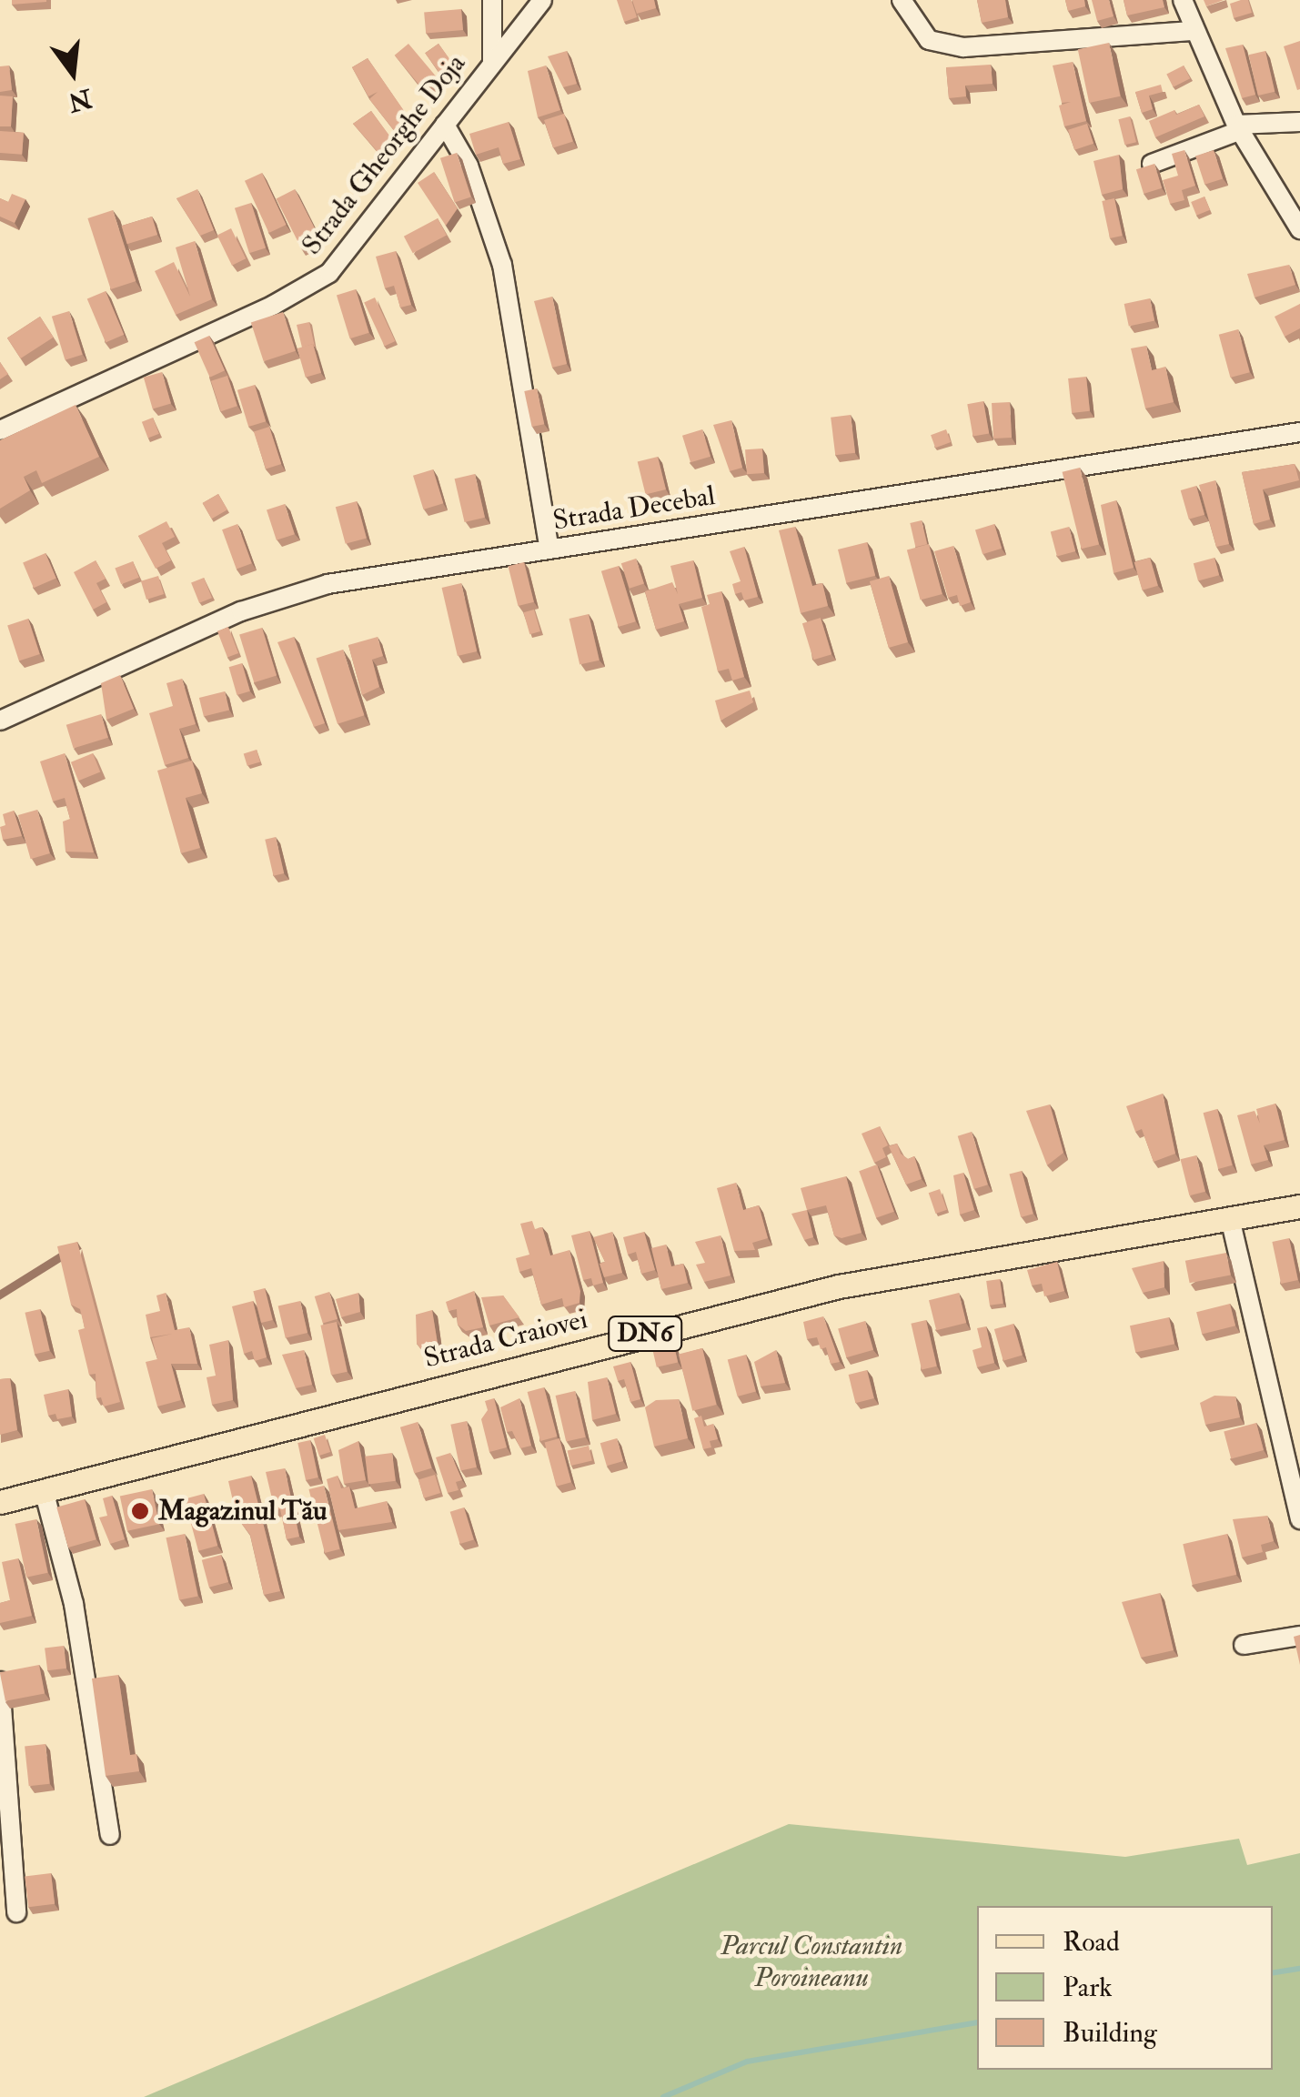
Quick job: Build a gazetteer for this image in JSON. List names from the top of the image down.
{
  "streets": {
    "main road": ["DN6", "Strada Craiovei"],
    "street": ["Strada Gheorghe Doja", "Strada Decebal"]
  },
  "parks": ["Parcul Constantin Poroineanu"],
  "places": ["Magazinul Tău"],
  "legend": ["Road", "Park", "Building"],
  "north": "bottom"
}
